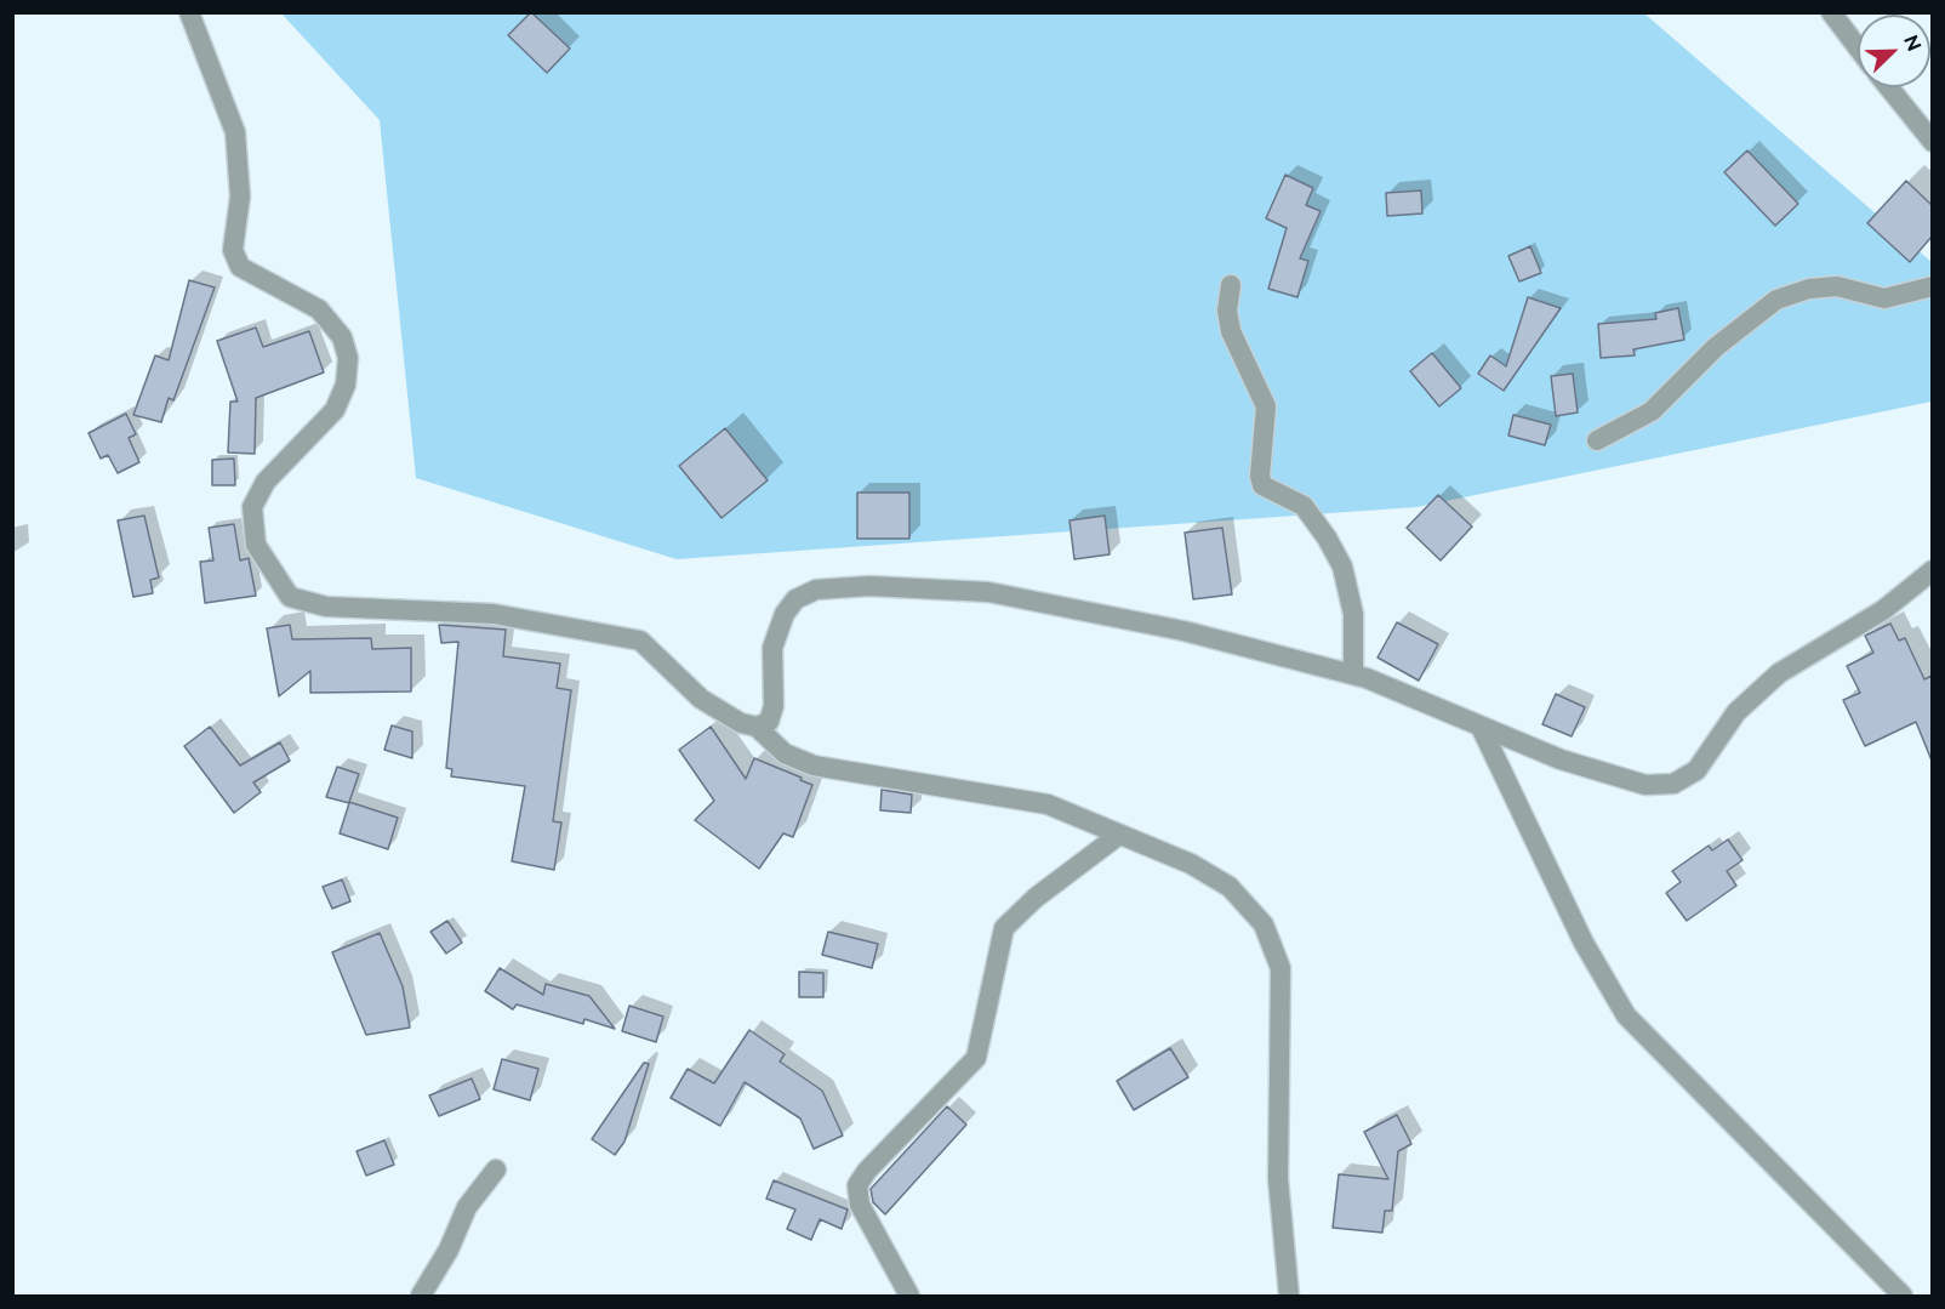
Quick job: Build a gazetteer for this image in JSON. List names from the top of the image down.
{
  "north": "top right"
}
